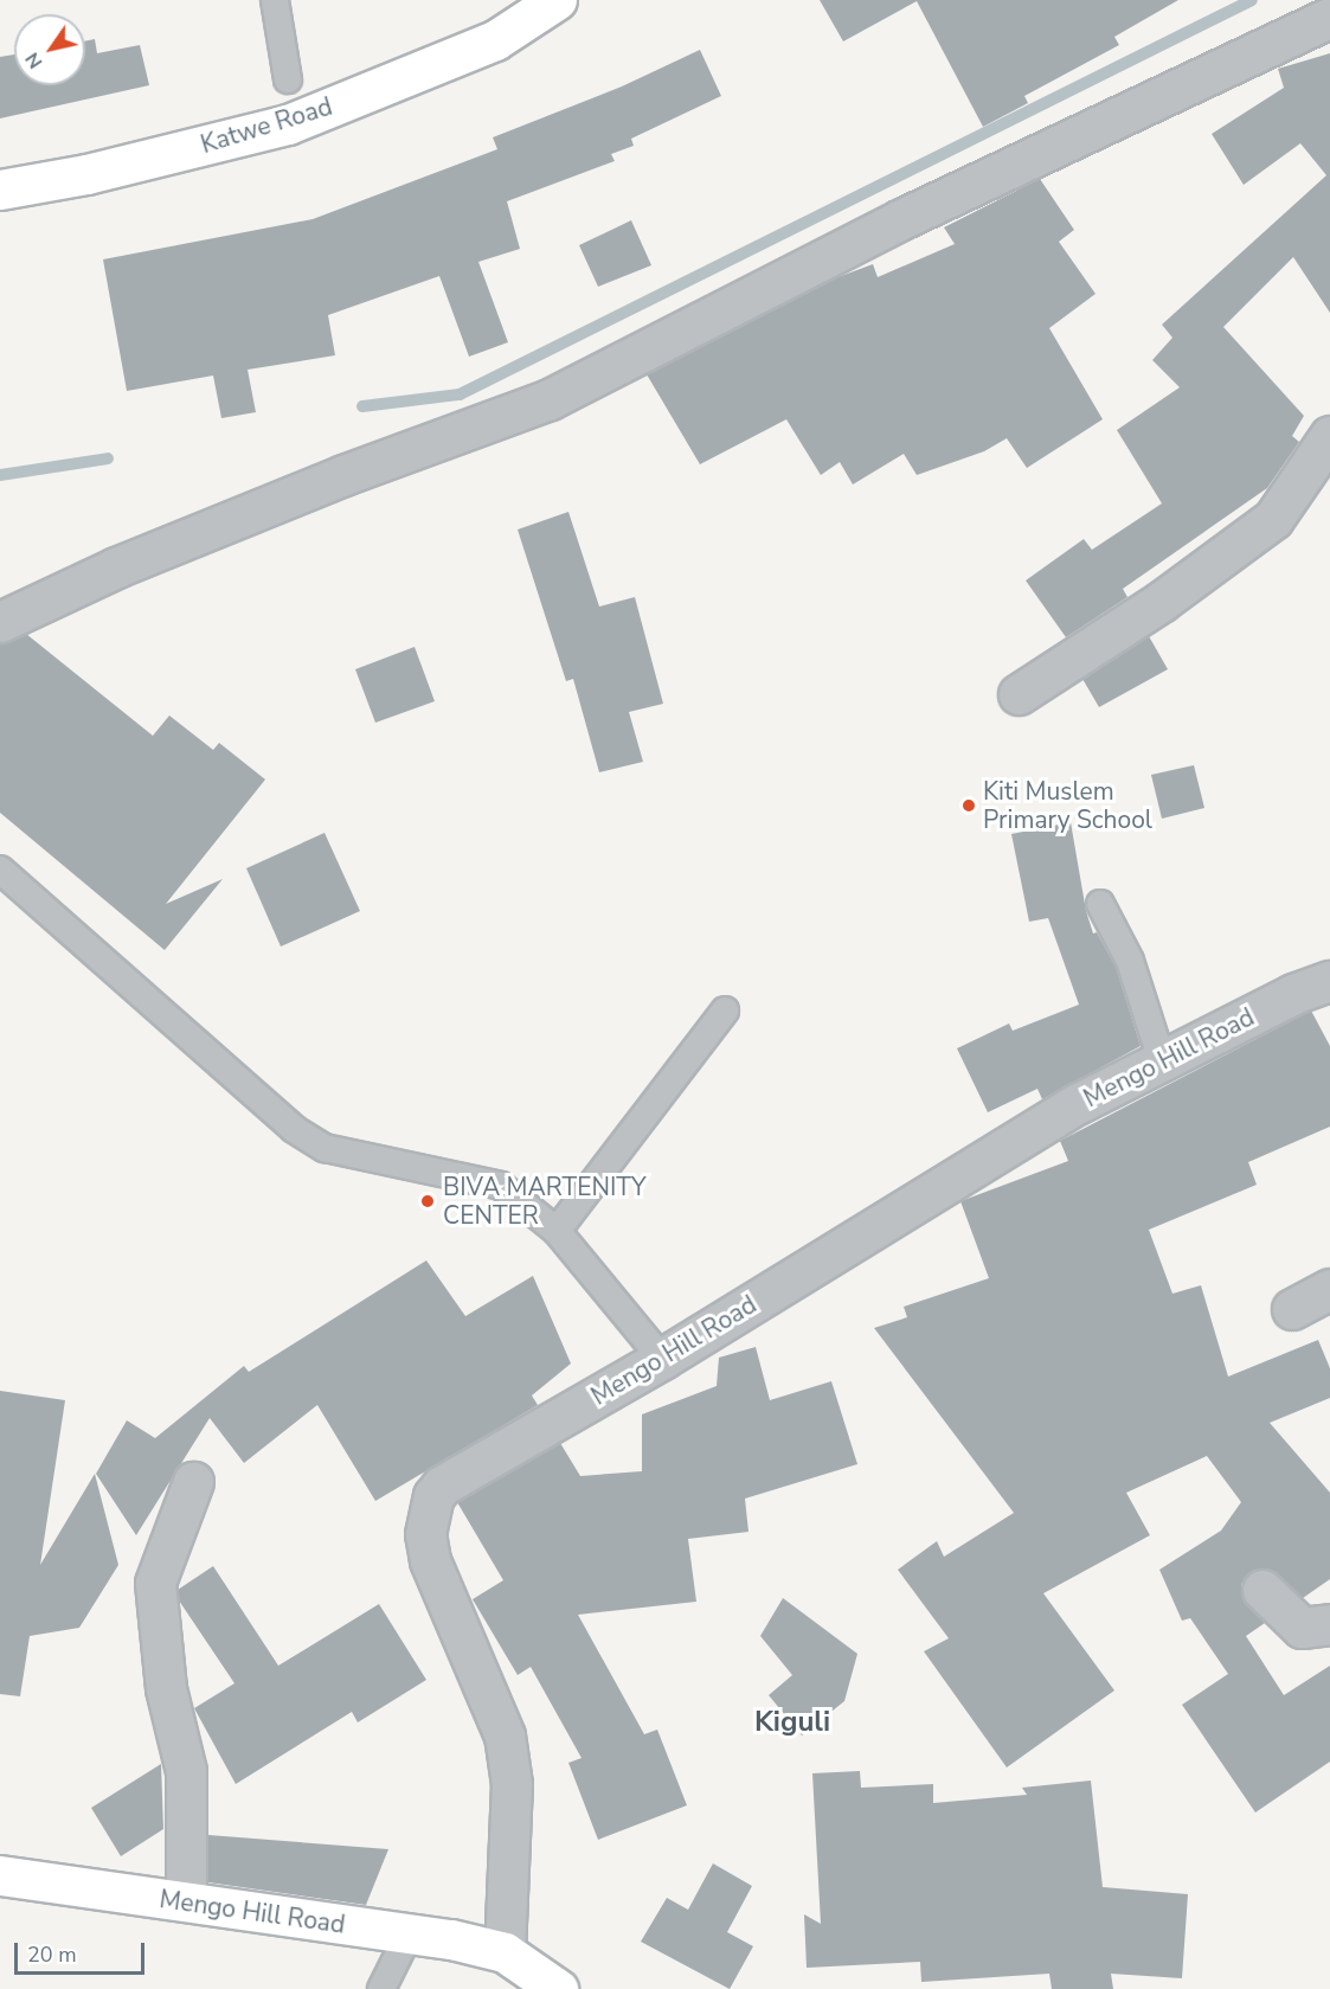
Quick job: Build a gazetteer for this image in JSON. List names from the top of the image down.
{
  "streets": {
    "main road": ["Katwe Road", "Mengo Hill Road"]
  },
  "districts": ["Kiguli"],
  "places": ["Kiti Muslem Primary School", "BIVA MARTENITY CENTER"],
  "scale_bar": "20 m",
  "north": "bottom left"
}
